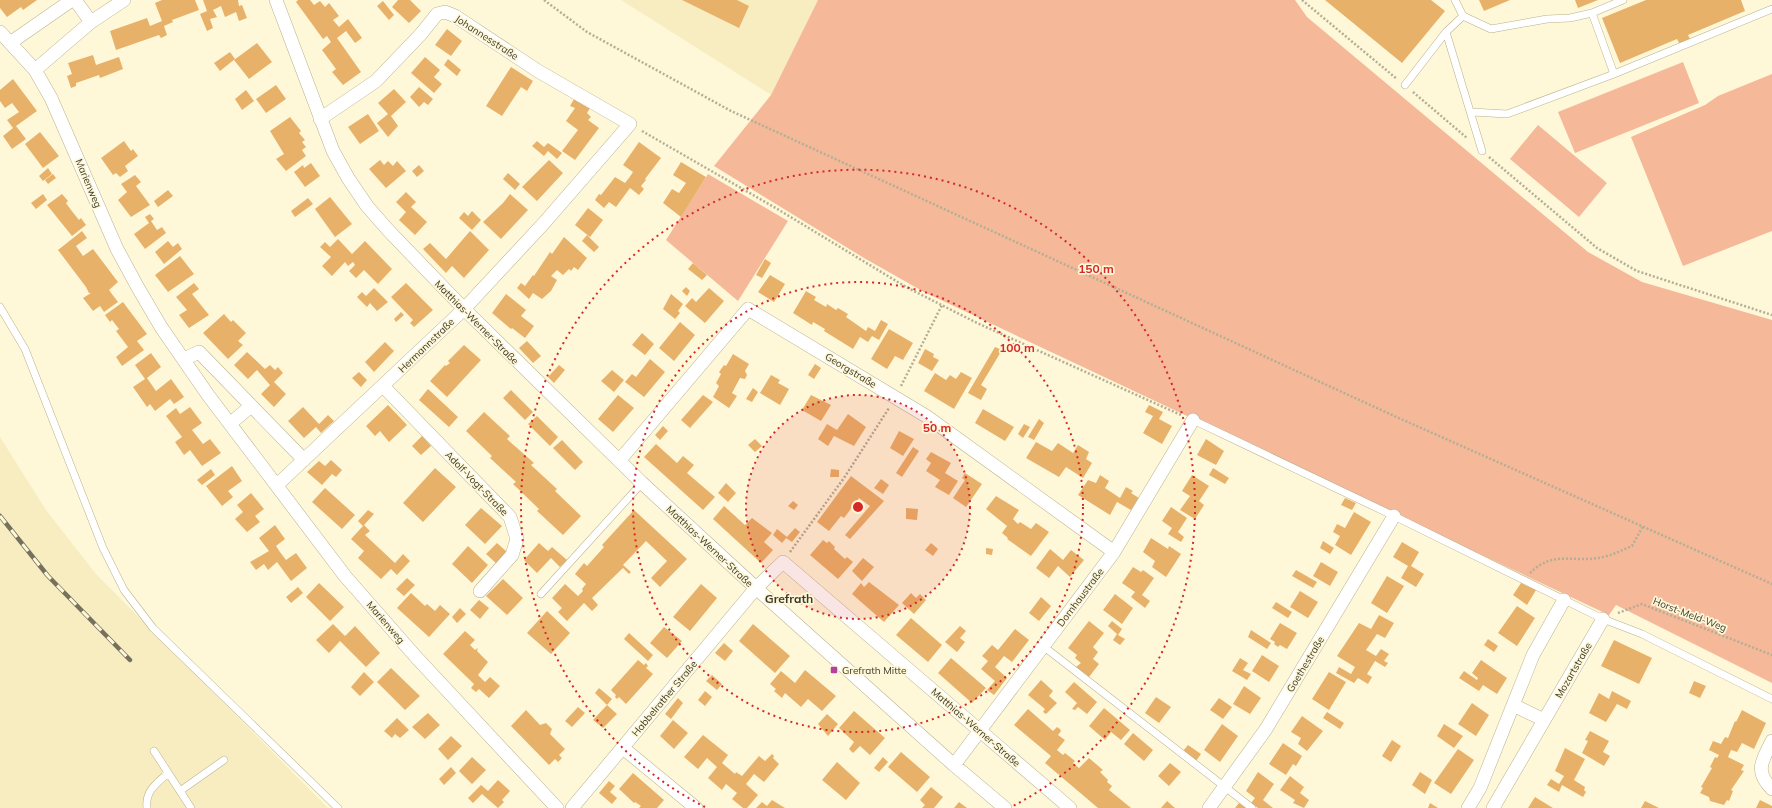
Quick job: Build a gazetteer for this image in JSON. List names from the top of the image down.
{
  "streets": {
    "street": [
      "Johannesstraße",
      "Marienweg",
      "Matthias-Werner-Straße",
      "Hermannstraße",
      "Georgstraße",
      "Adolf-Vogt-Straße",
      "Dornhaustraße",
      "Goethestraße",
      "Mozartstraße",
      "Habbelrather Straße"
    ],
    "path": ["Horst-Meld-Weg"]
  },
  "crossings": [
    ["Johannesstraße", "Matthias-Werner-Straße"],
    ["Johannesstraße", "Hermannstraße"],
    ["Marienweg", "Hermannstraße"],
    ["Matthias-Werner-Straße", "Hermannstraße"],
    ["Matthias-Werner-Straße", "Georgstraße"],
    ["Matthias-Werner-Straße", "Dornhaustraße"],
    ["Matthias-Werner-Straße", "Habbelrather Straße"],
    ["Hermannstraße", "Adolf-Vogt-Straße"],
    ["Georgstraße", "Dornhaustraße"],
    ["Horst-Meld-Weg", "Mozartstraße"]
  ],
  "districts": ["Grefrath"],
  "places": {
    "transit": ["Grefrath Mitte"]
  },
  "rings": ["150 m", "100 m", "50 m"]
}
